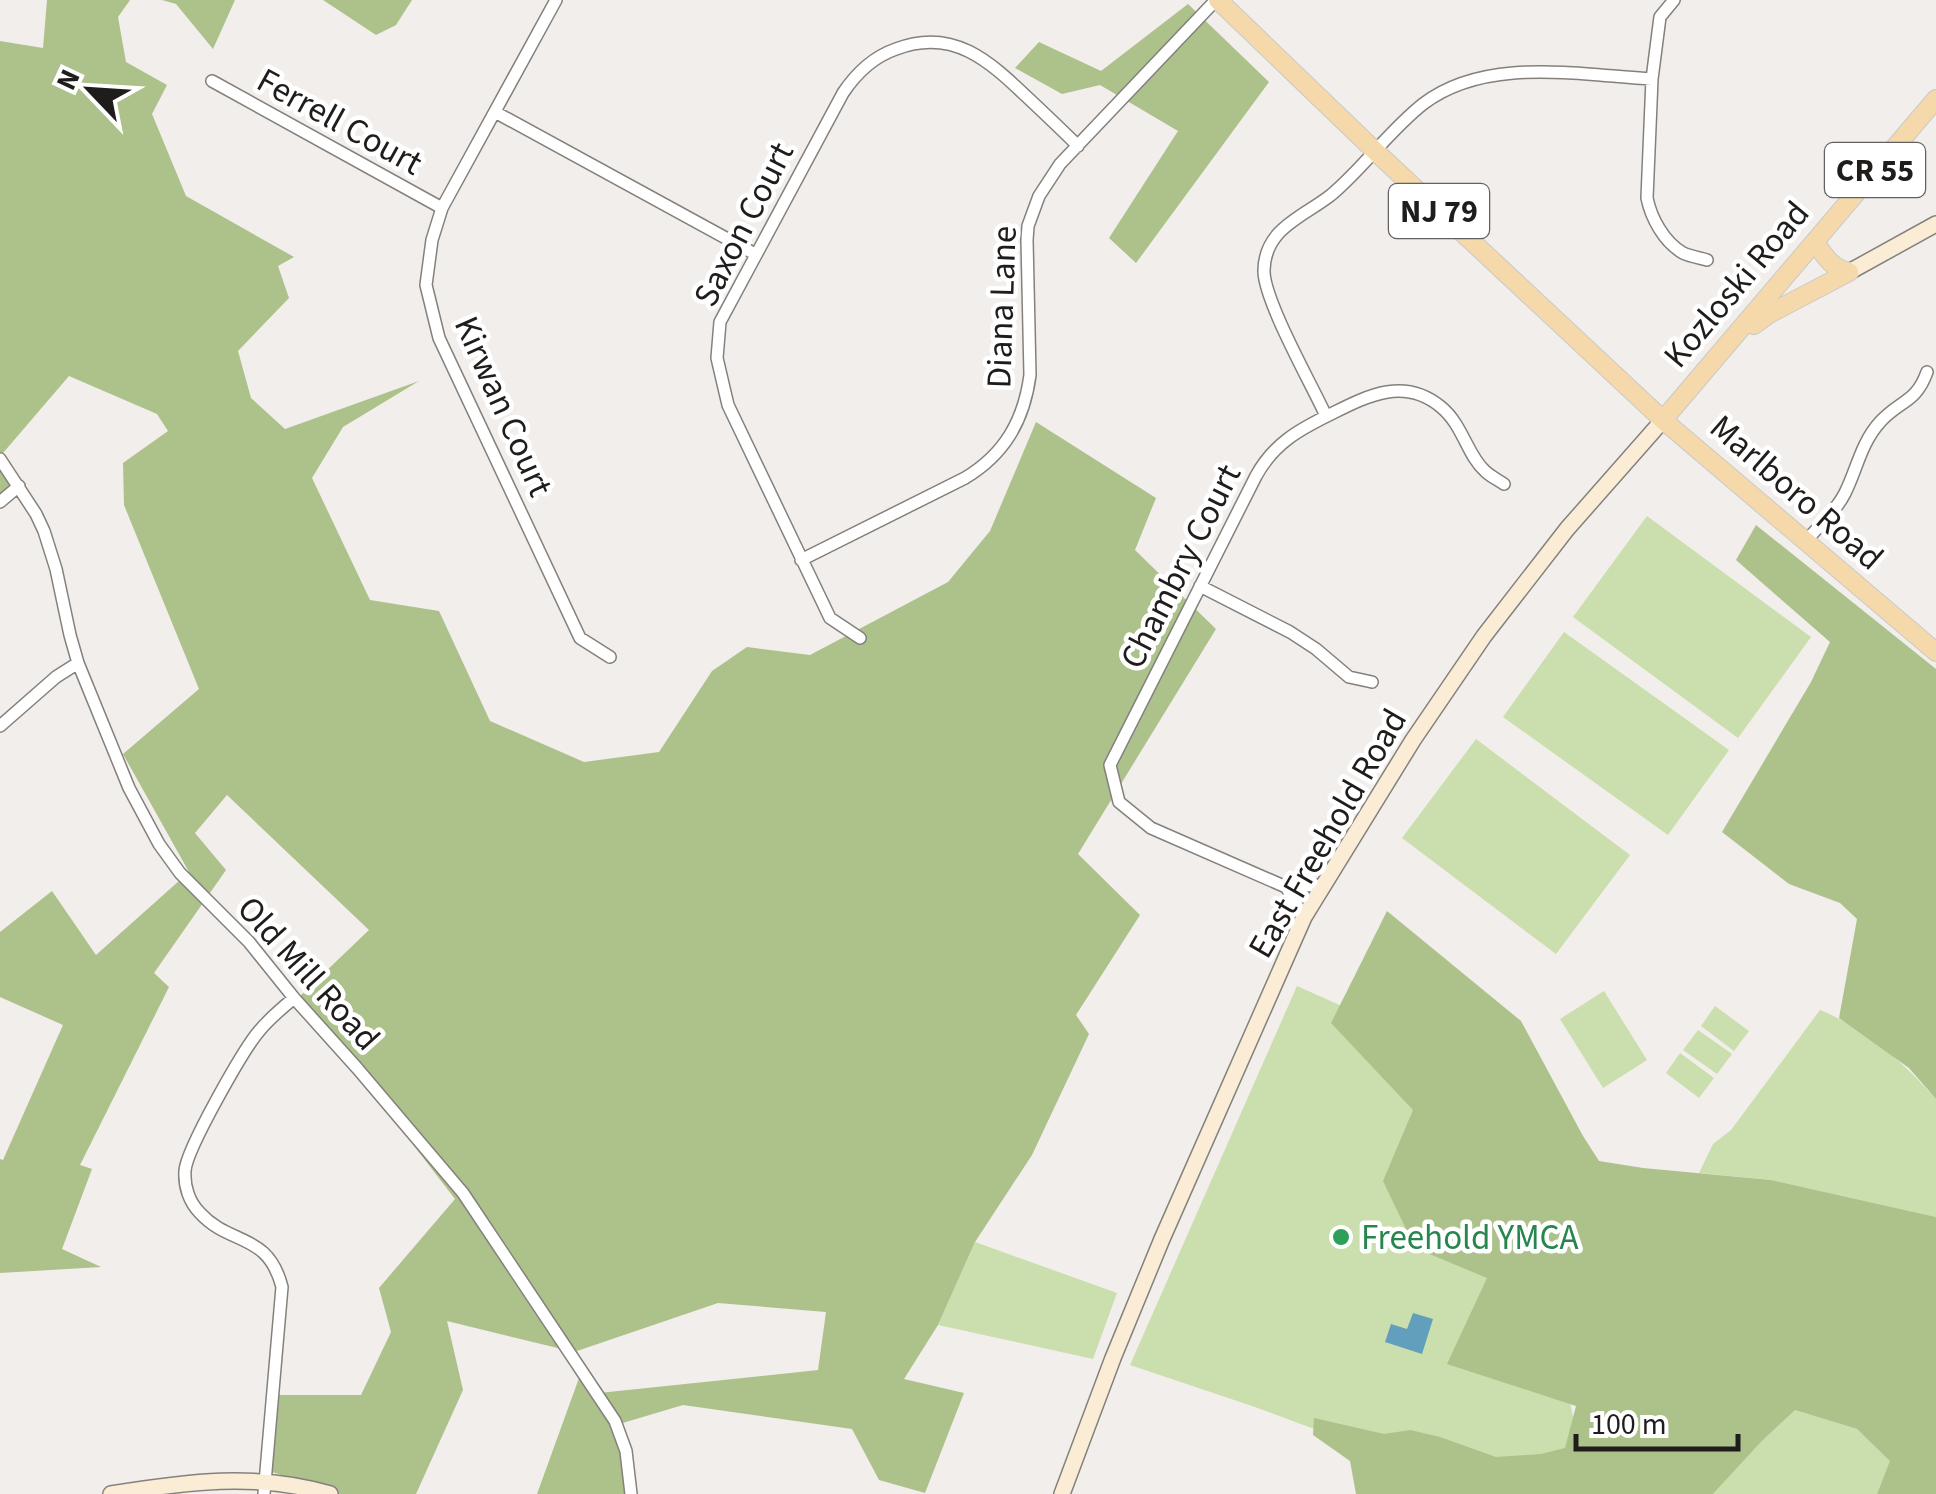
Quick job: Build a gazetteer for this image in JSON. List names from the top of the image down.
{
  "streets": {
    "main road": [
      "CR 55",
      "NJ 79",
      "Kozloski Road",
      "Marlboro Road",
      "East Freehold Road"
    ],
    "street": [
      "Ferrell Court",
      "Saxon Court",
      "Diana Lane",
      "Kirwan Court",
      "Chambry Court",
      "Old Mill Road"
    ]
  },
  "crossings": [
    ["Ferrell Court", "Kirwan Court"],
    ["NJ 79", "Kozloski Road"],
    ["NJ 79", "Diana Lane"],
    ["NJ 79", "Marlboro Road"],
    ["NJ 79", "East Freehold Road"],
    ["Saxon Court", "Diana Lane"],
    ["Kozloski Road", "Marlboro Road"],
    ["Kozloski Road", "East Freehold Road"],
    ["Marlboro Road", "East Freehold Road"],
    ["Chambry Court", "East Freehold Road"]
  ],
  "places": ["Freehold YMCA"],
  "scale_bar": "100 m",
  "north": "top left"
}
